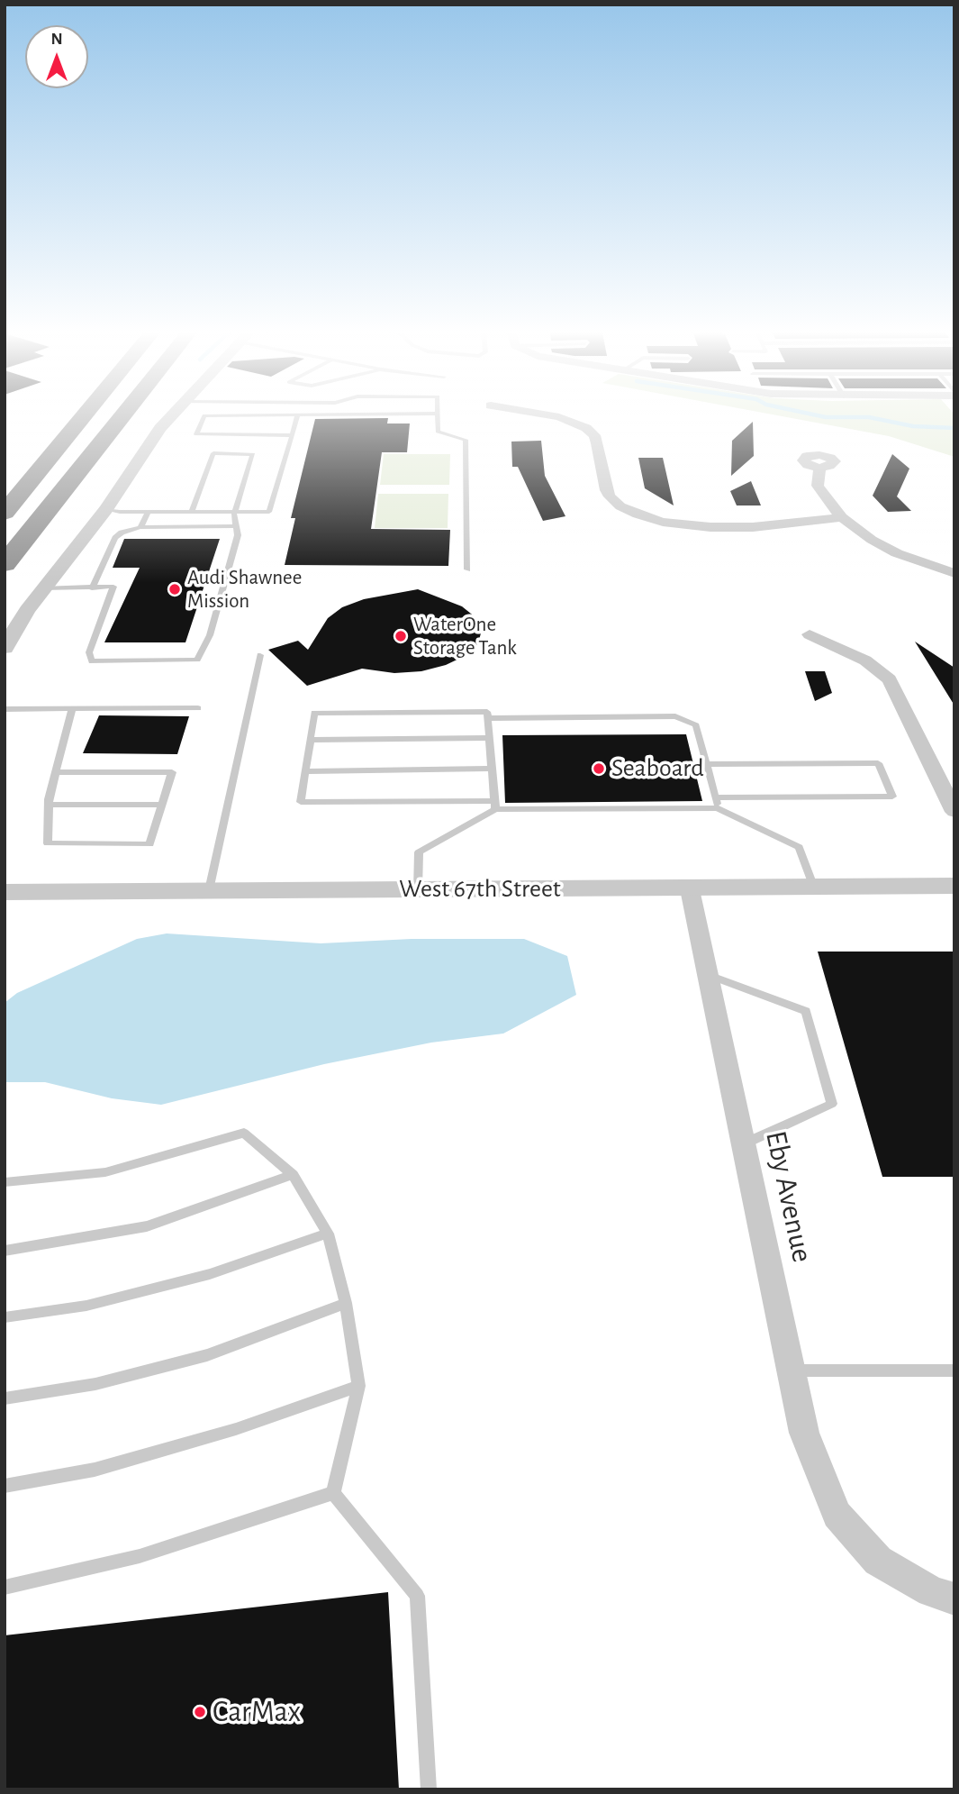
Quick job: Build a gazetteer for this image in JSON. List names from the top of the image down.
{
  "streets": {
    "street": ["West 67th Street", "Eby Avenue"]
  },
  "crossings": [
    ["West 67th Street", "Eby Avenue"]
  ],
  "places": [
    "Audi Shawnee Mission",
    "WaterOne Storage Tank",
    "Seaboard",
    "CarMax"
  ],
  "north": "top"
}
